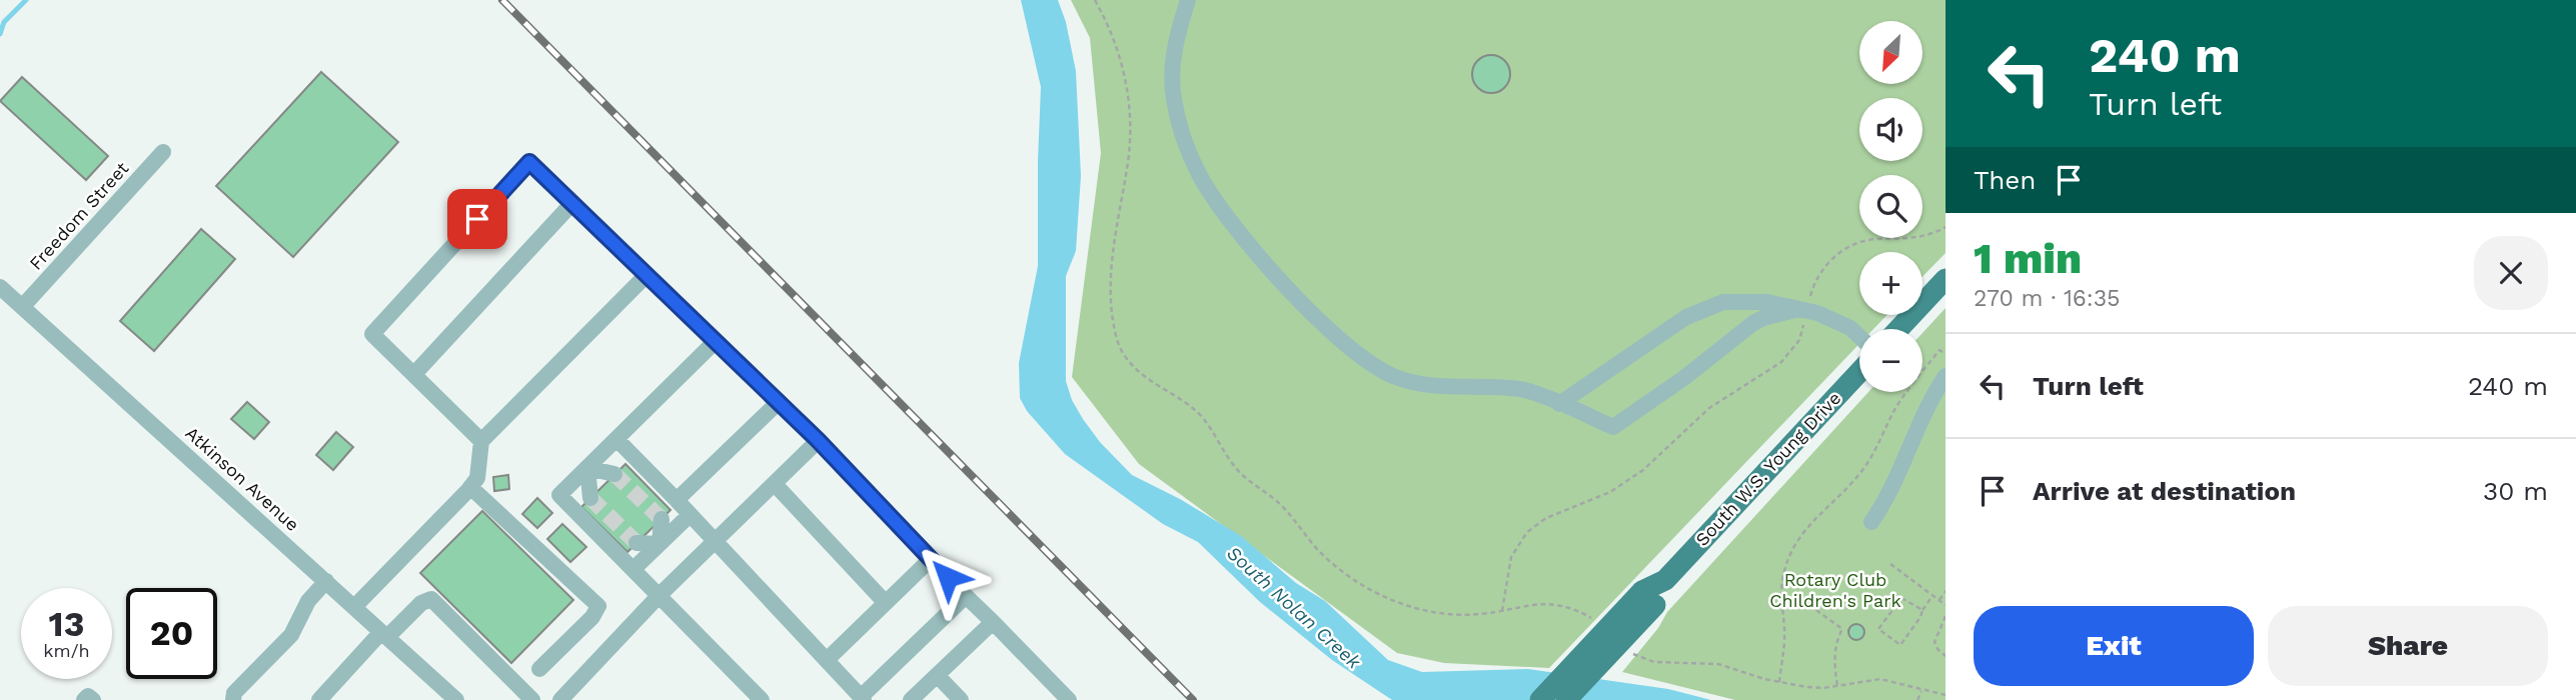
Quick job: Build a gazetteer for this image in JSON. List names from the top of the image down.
{
  "streets": {
    "main road": ["South W.S. Young Drive"],
    "street": ["Freedom Street", "Atkinson Avenue"]
  },
  "crossings": [
    ["Freedom Street", "Atkinson Avenue"]
  ],
  "water": ["South Nolan Creek"],
  "parks": ["Rotary Club Children's Park"],
  "north": "bottom left",
  "page": {
    "turn": ["240 m", "Turn left"],
    "map_buttons": ["+", "−"],
    "then": "Then",
    "heading": ["1 min", "270 m · 16:35"],
    "list": [
      {
        "name": "Turn left",
        "value": "240 m"
      },
      {
        "name": "Arrive at destination",
        "value": "30 m"
      }
    ],
    "speed": "13 km/h",
    "limit": "20",
    "buttons": ["Exit", "Share"]
  }
}
